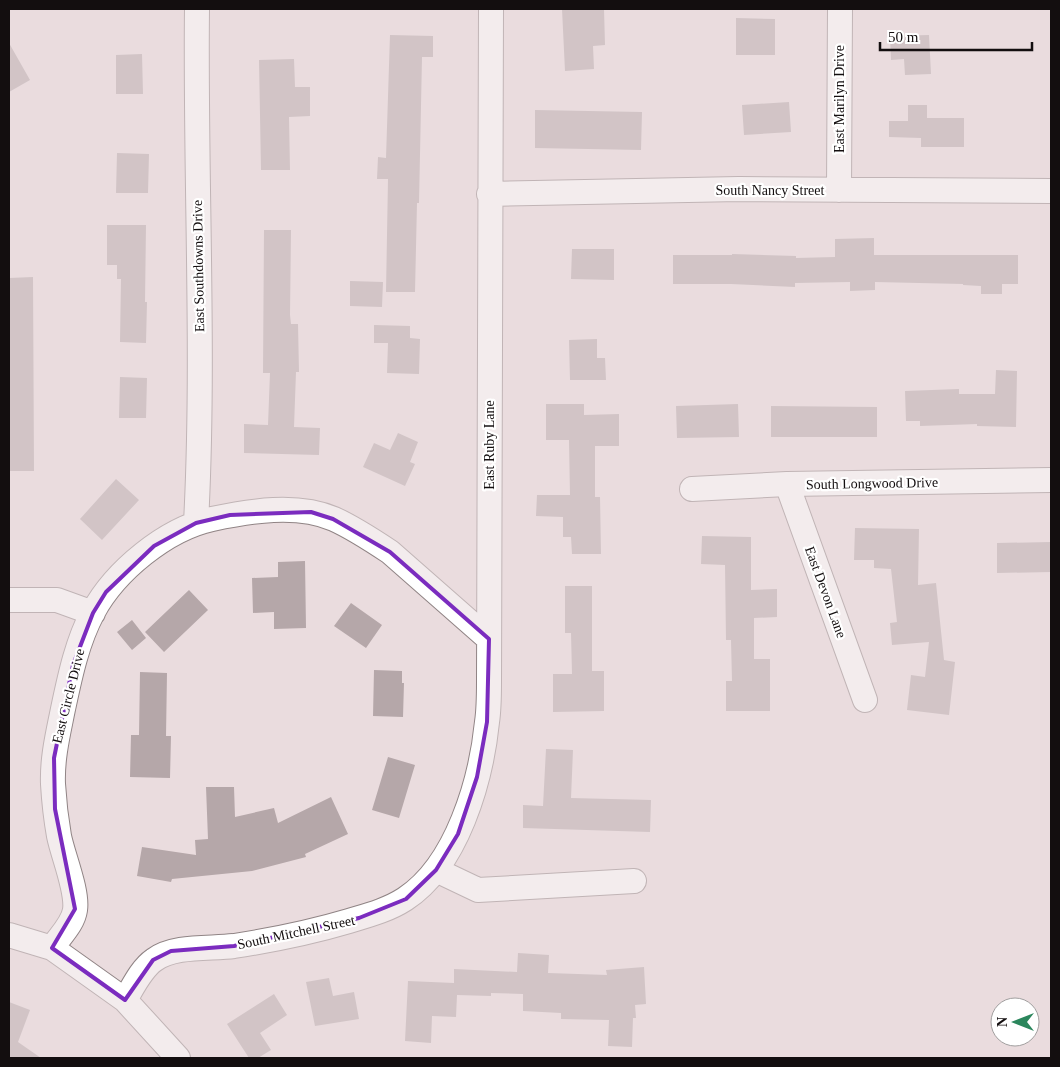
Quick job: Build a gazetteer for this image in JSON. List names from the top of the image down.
{
  "streets": {
    "street": [
      "East Marilyn Drive",
      "South Nancy Street",
      "East Southdowns Drive",
      "East Ruby Lane",
      "South Longwood Drive",
      "East Devon Lane",
      "East Circle Drive",
      "South Mitchell Street"
    ]
  },
  "crossings": [
    ["East Marilyn Drive", "South Nancy Street"],
    ["South Nancy Street", "East Ruby Lane"],
    ["East Southdowns Drive", "East Circle Drive"],
    ["East Ruby Lane", "East Circle Drive"],
    ["East Ruby Lane", "South Mitchell Street"],
    ["South Longwood Drive", "East Devon Lane"]
  ],
  "scale_bar": "50 m",
  "north": "left"
}
